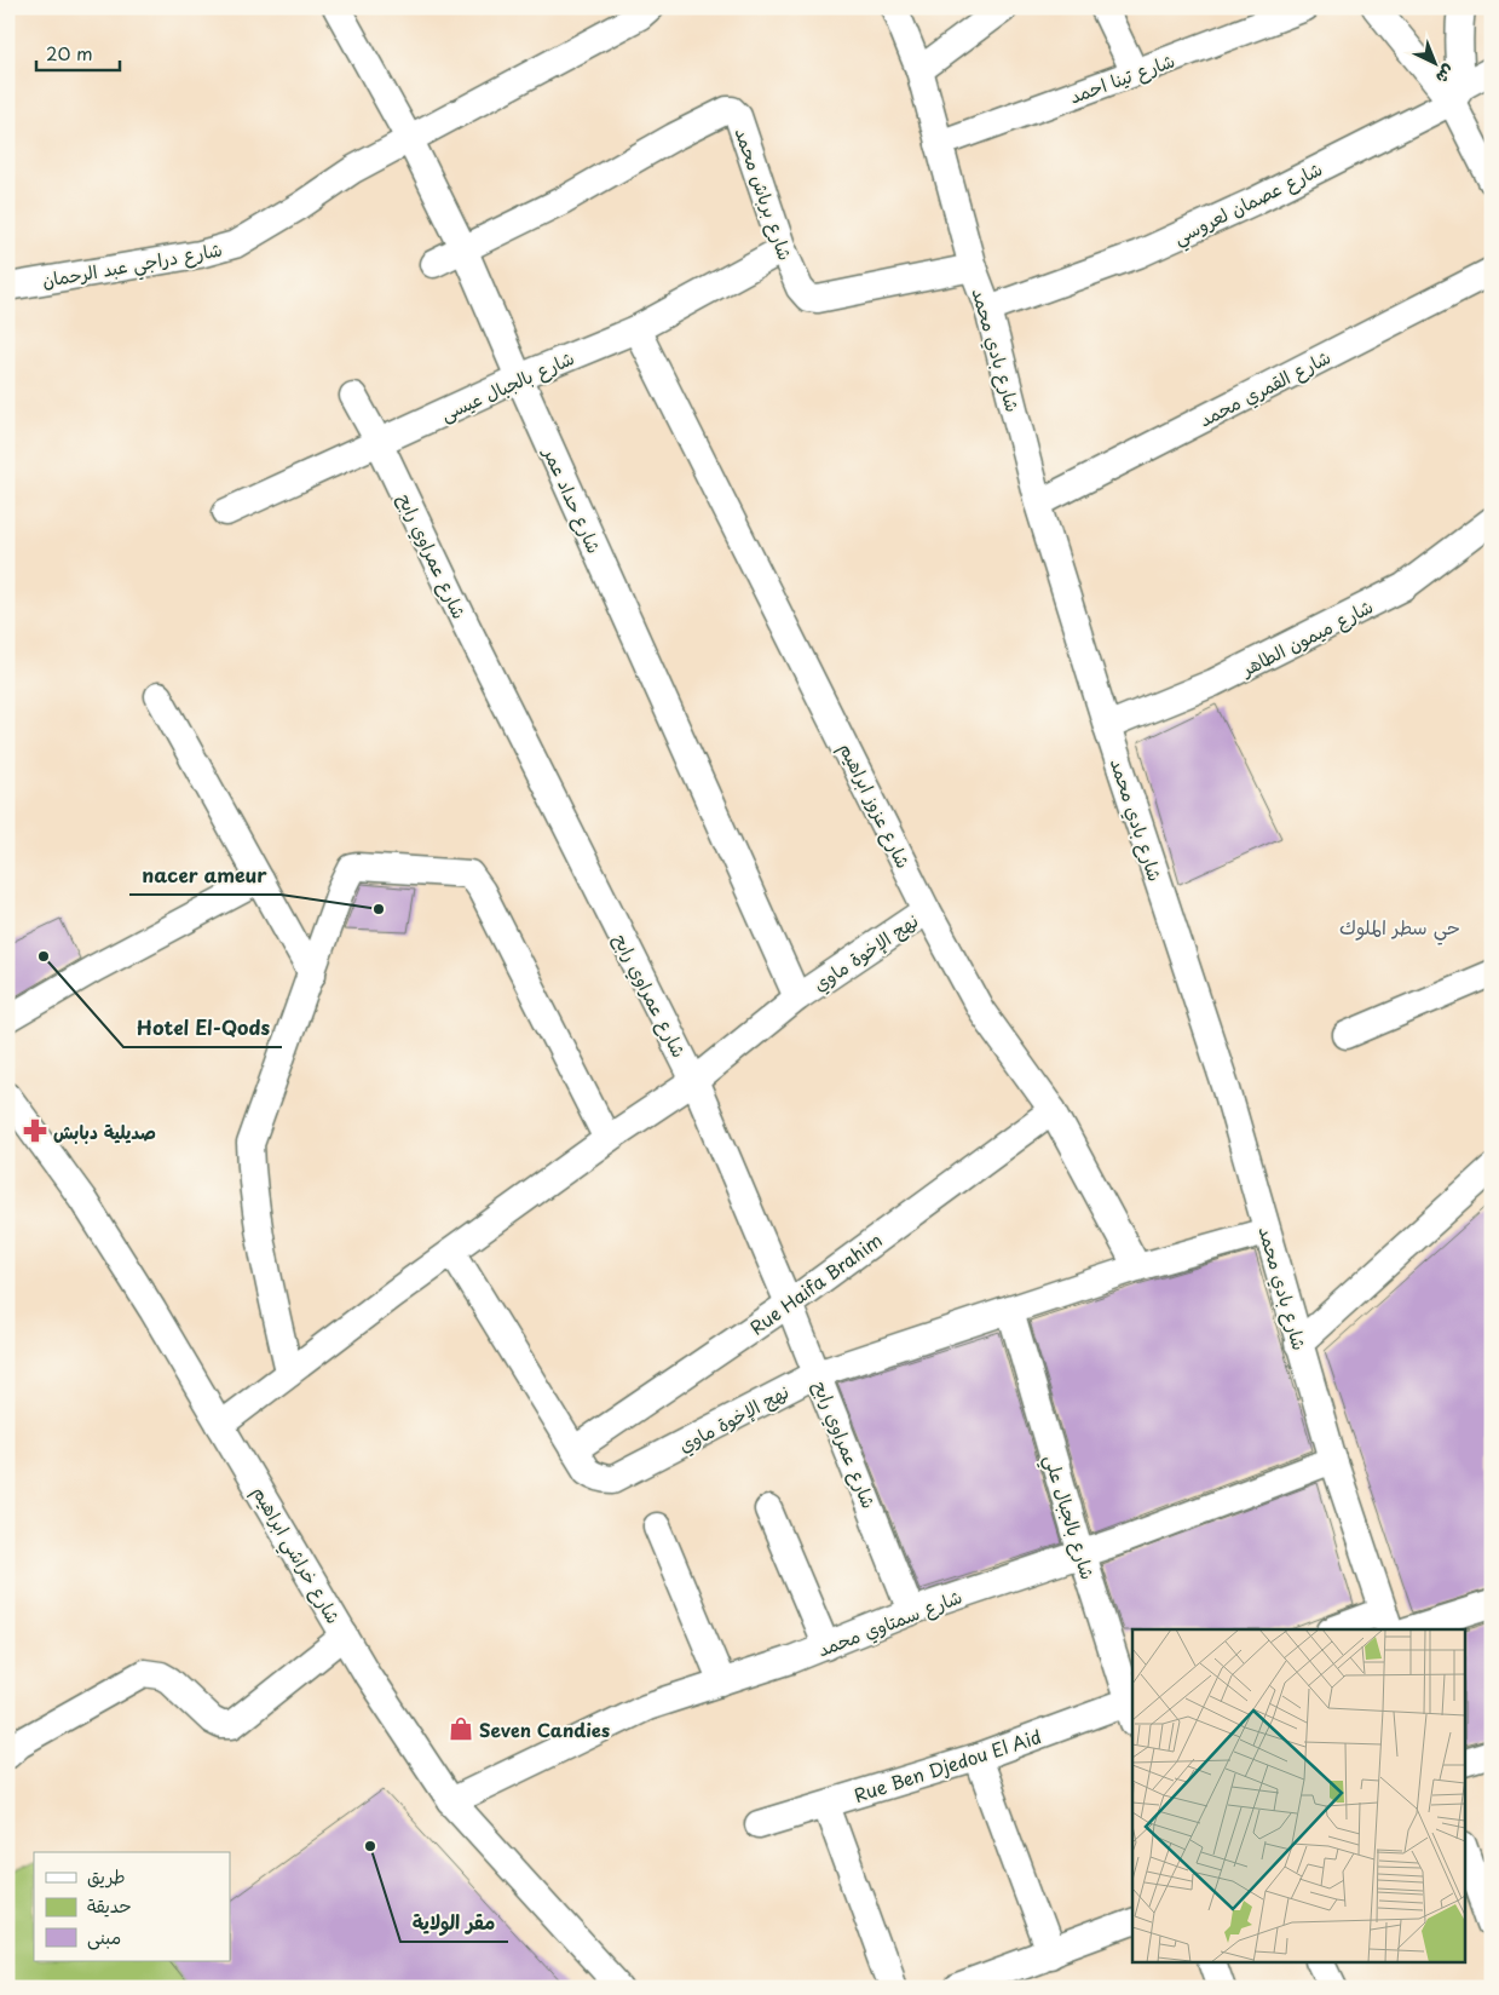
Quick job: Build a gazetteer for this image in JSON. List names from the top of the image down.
{
  "streets": {
    "street": [
      "شارع تينا احمد",
      "شارع برباش محمد",
      "شارع عصمان لعروسي",
      "شارع دراجي عبد الرحمان",
      "شارع بادي محمد",
      "شارع بالجبال عيسى",
      "شارع القمري محمد",
      "شارع حداد عمر",
      "شارع عمراوي رابح",
      "شارع ميمون الطاهر",
      "شارع عزوز ابراهيم",
      "نهج الإخوة ماوي",
      "Rue Haifa Brahim",
      "شارع بالجبال علي",
      "شارع خراشي ابراهيم",
      "شارع سمتاوي محمد",
      "Rue Ben Djedou El Aid"
    ]
  },
  "crossings": [
    ["شارع تينا احمد", "شارع بادي محمد"],
    ["شارع برباش محمد", "شارع بادي محمد"],
    ["شارع برباش محمد", "شارع بالجبال عيسى"],
    ["شارع برباش محمد", "شارع حداد عمر"],
    ["شارع عصمان لعروسي", "شارع بادي محمد"],
    ["شارع دراجي عبد الرحمان", "شارع حداد عمر"],
    ["شارع بادي محمد", "شارع القمري محمد"],
    ["شارع بادي محمد", "شارع ميمون الطاهر"],
    ["شارع بادي محمد", "نهج الإخوة ماوي"],
    ["شارع بادي محمد", "شارع سمتاوي محمد"],
    ["شارع بالجبال عيسى", "شارع حداد عمر"],
    ["شارع بالجبال عيسى", "شارع عمراوي رابح"],
    ["شارع بالجبال عيسى", "شارع عزوز ابراهيم"],
    ["شارع حداد عمر", "نهج الإخوة ماوي"],
    ["شارع عمراوي رابح", "نهج الإخوة ماوي"],
    ["شارع عمراوي رابح", "Rue Haifa Brahim"],
    ["شارع عمراوي رابح", "شارع سمتاوي محمد"],
    ["شارع عزوز ابراهيم", "نهج الإخوة ماوي"],
    ["شارع عزوز ابراهيم", "Rue Haifa Brahim"],
    ["نهج الإخوة ماوي", "Rue Haifa Brahim"],
    ["نهج الإخوة ماوي", "شارع بالجبال علي"],
    ["نهج الإخوة ماوي", "شارع خراشي ابراهيم"],
    ["شارع بالجبال علي", "شارع سمتاوي محمد"],
    ["شارع بالجبال علي", "Rue Ben Djedou El Aid"],
    ["شارع خراشي ابراهيم", "شارع سمتاوي محمد"]
  ],
  "districts": ["حي سطر الملوك"],
  "places": {
    "other": ["nacer ameur", "Hotel El-Qods", "مقر الولاية"],
    "pharmacy": ["صديلية دبابش"],
    "shop": ["Seven Candies"]
  },
  "legend": ["طريق", "حديقة", "مبنى"],
  "scale_bar": "20 m",
  "north": "bottom right"
}
